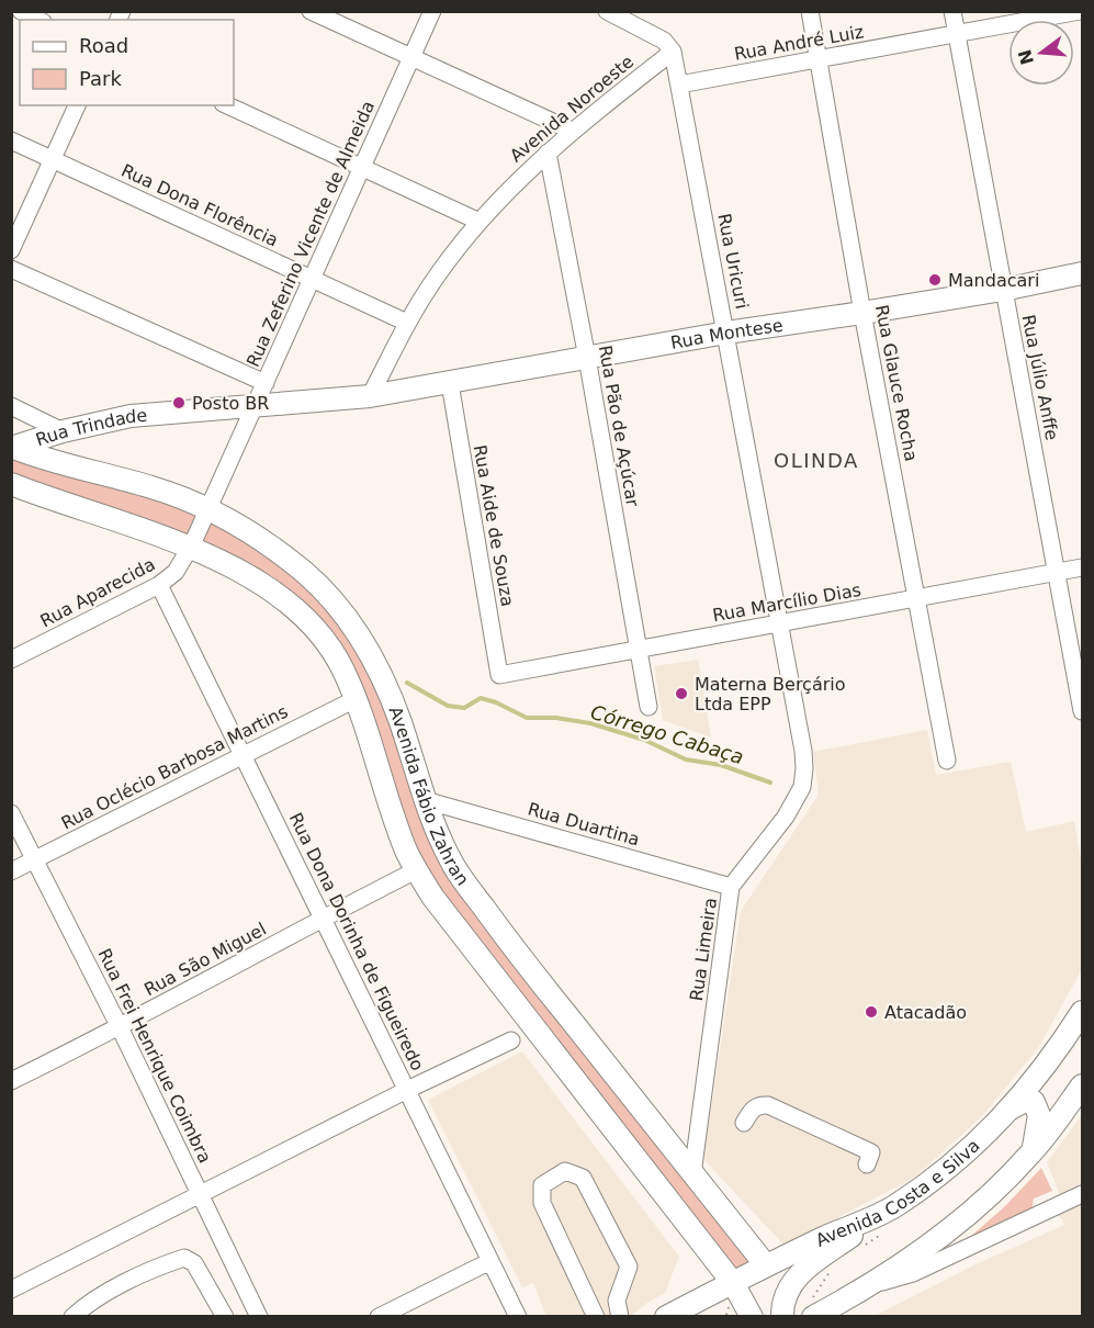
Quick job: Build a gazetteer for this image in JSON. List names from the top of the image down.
{
  "streets": {
    "main road": [
      "Rua Montese",
      "Rua Trindade",
      "Avenida Fábio Zahran",
      "Avenida Costa e Silva"
    ],
    "street": [
      "Rua André Luiz",
      "Avenida Noroeste",
      "Rua Dona Florência",
      "Rua Zeferino Vicente de Almeida",
      "Rua Uricuri",
      "Rua Júlio Anffe",
      "Rua Glauce Rocha",
      "Rua Pão de Açúcar",
      "Rua Aide de Souza",
      "Rua Aparecida",
      "Rua Marcílio Dias",
      "Rua Oclécio Barbosa Martins",
      "Rua Duartina",
      "Rua Dona Dorinha de Figueiredo",
      "Rua Limeira",
      "Rua São Miguel",
      "Rua Frei Henrique Coimbra"
    ]
  },
  "crossings": [
    ["Rua André Luiz", "Rua Uricuri"],
    ["Rua André Luiz", "Rua Júlio Anffe"],
    ["Rua André Luiz", "Rua Glauce Rocha"],
    ["Avenida Noroeste", "Rua Dona Florência"],
    ["Avenida Noroeste", "Rua Uricuri"],
    ["Avenida Noroeste", "Rua Montese"],
    ["Avenida Noroeste", "Rua Pão de Açúcar"],
    ["Avenida Noroeste", "Rua Trindade"],
    ["Rua Dona Florência", "Rua Zeferino Vicente de Almeida"],
    ["Rua Zeferino Vicente de Almeida", "Rua Trindade"],
    ["Rua Zeferino Vicente de Almeida", "Rua Aparecida"],
    ["Rua Zeferino Vicente de Almeida", "Avenida Fábio Zahran"],
    ["Rua Uricuri", "Rua Montese"],
    ["Rua Uricuri", "Rua Marcílio Dias"],
    ["Rua Uricuri", "Rua Limeira"],
    ["Rua Montese", "Rua Júlio Anffe"],
    ["Rua Montese", "Rua Glauce Rocha"],
    ["Rua Montese", "Rua Pão de Açúcar"],
    ["Rua Montese", "Rua Trindade"],
    ["Rua Montese", "Rua Aide de Souza"],
    ["Rua Júlio Anffe", "Rua Marcílio Dias"],
    ["Rua Glauce Rocha", "Rua Marcílio Dias"],
    ["Rua Pão de Açúcar", "Rua Marcílio Dias"],
    ["Rua Trindade", "Avenida Fábio Zahran"],
    ["Rua Aide de Souza", "Rua Marcílio Dias"],
    ["Rua Aparecida", "Avenida Fábio Zahran"],
    ["Rua Aparecida", "Rua Dona Dorinha de Figueiredo"],
    ["Rua Oclécio Barbosa Martins", "Avenida Fábio Zahran"],
    ["Rua Oclécio Barbosa Martins", "Rua Dona Dorinha de Figueiredo"],
    ["Rua Oclécio Barbosa Martins", "Rua Frei Henrique Coimbra"],
    ["Avenida Fábio Zahran", "Rua Duartina"],
    ["Avenida Fábio Zahran", "Rua Limeira"],
    ["Avenida Fábio Zahran", "Rua São Miguel"],
    ["Avenida Fábio Zahran", "Avenida Costa e Silva"],
    ["Rua Duartina", "Rua Limeira"],
    ["Rua Dona Dorinha de Figueiredo", "Rua São Miguel"],
    ["Rua São Miguel", "Rua Frei Henrique Coimbra"]
  ],
  "districts": ["OLINDA"],
  "water": ["Córrego Cabaça"],
  "places": [
    "Mandacari",
    "Posto BR",
    "Materna Berçário Ltda EPP",
    "Atacadão"
  ],
  "legend": ["Road", "Park"],
  "north": "left"
}
